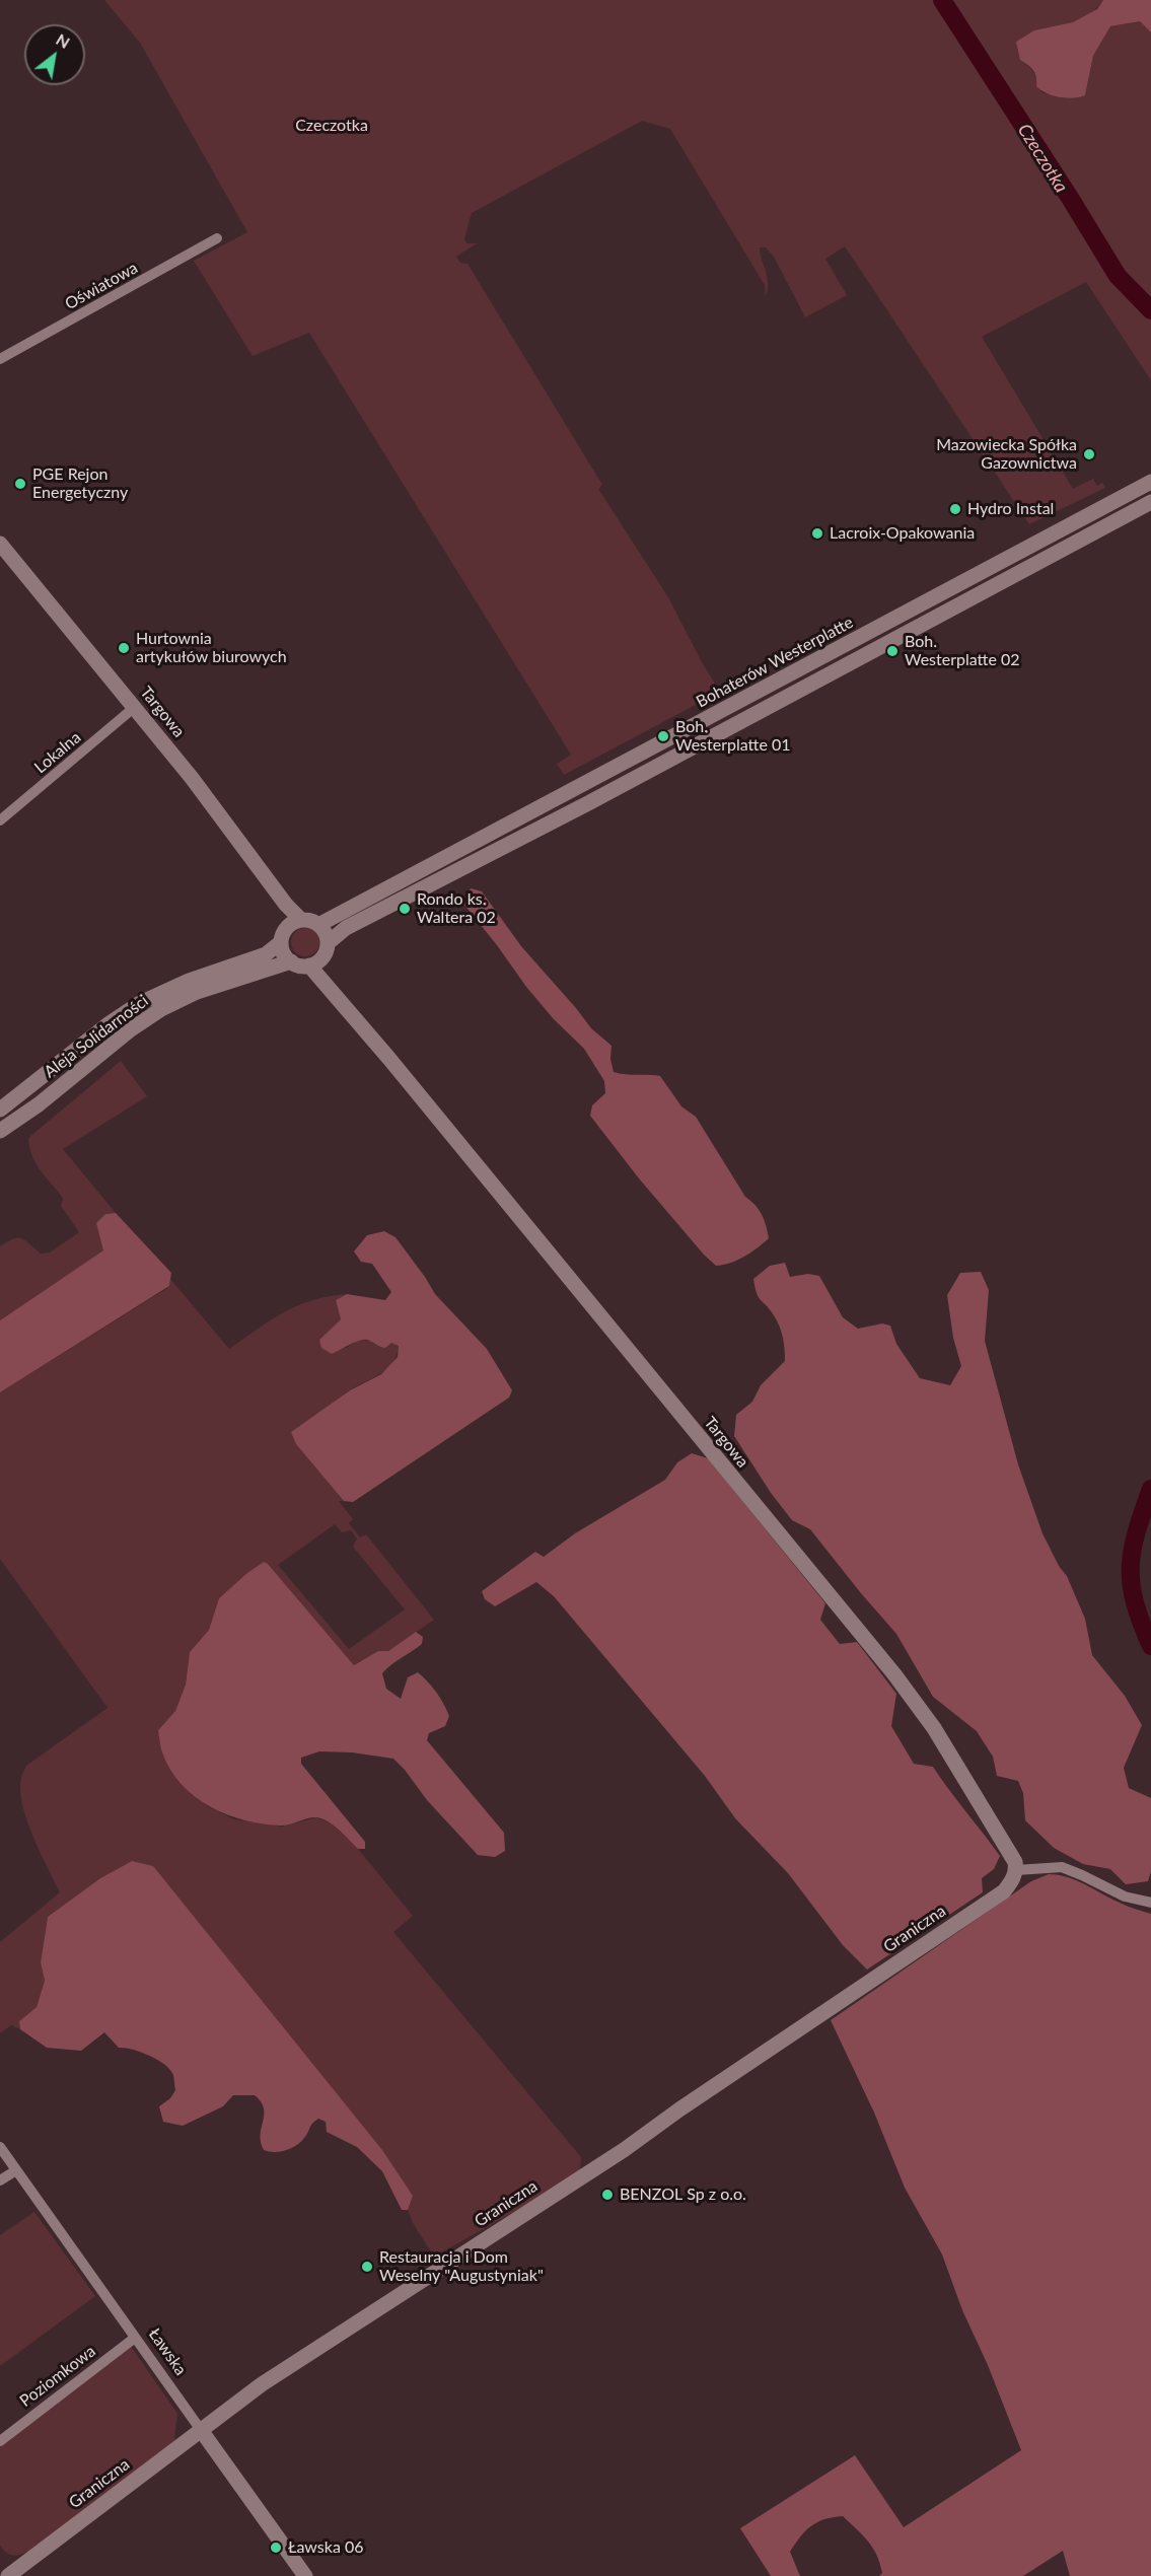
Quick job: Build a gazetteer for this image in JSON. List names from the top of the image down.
{
  "streets": {
    "street": [
      "Oświatowa",
      "Bohaterów Westerplatte",
      "Targowa",
      "Lokalna",
      "Aleja Solidarności",
      "Graniczna",
      "Ławska",
      "Poziomkowa"
    ]
  },
  "crossings": [
    ["Bohaterów Westerplatte", "Targowa"],
    ["Bohaterów Westerplatte", "Aleja Solidarności"],
    ["Targowa", "Lokalna"],
    ["Targowa", "Aleja Solidarności"],
    ["Targowa", "Graniczna"],
    ["Graniczna", "Ławska"],
    ["Ławska", "Poziomkowa"]
  ],
  "water": ["Czeczotka"],
  "parks": ["Czeczotka"],
  "places": [
    "Mazowiecka Spółka Gazownictwa",
    "PGE Rejon Energetyczny",
    "Hydro Instal",
    "Lacroix-Opakowania",
    "Hurtownia artykułów biurowych",
    "Boh. Westerplatte 02",
    "Boh. Westerplatte 01",
    "Rondo ks. Waltera 02",
    "BENZOL Sp z o.o.",
    "Restauracja i Dom Weselny \"Augustyniak\"",
    "Ławska 06"
  ],
  "north": "top right"
}
